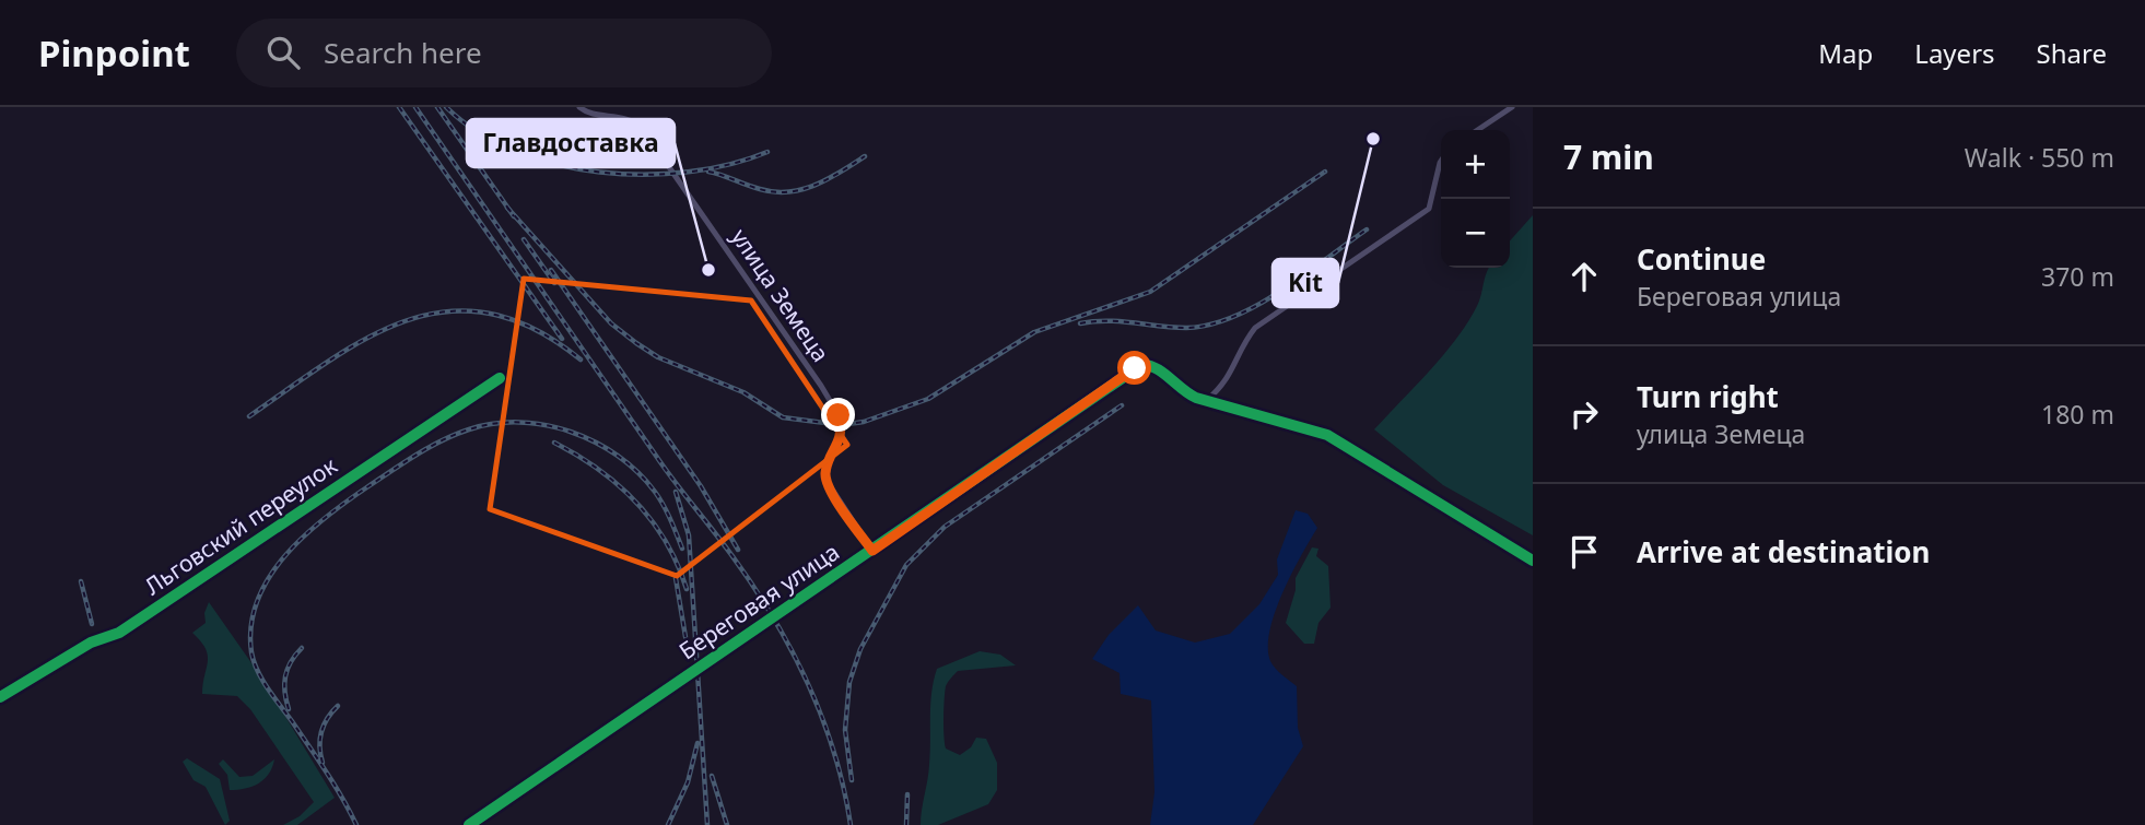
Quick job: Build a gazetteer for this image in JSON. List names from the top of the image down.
{
  "streets": {
    "street": ["улица Земеца", "Льговский переулок", "Береговая улица"]
  },
  "crossings": [
    ["улица Земеца", "Береговая улица"]
  ],
  "places": ["Kit", "Главдоставка"],
  "page": {
    "header": "Pinpoint",
    "search": "Search here",
    "nav": ["Map", "Layers", "Share"],
    "heading": ["7 min", "Walk · 550 m"],
    "map_buttons": ["+", "−"],
    "list": [
      ["Continue", "Береговая улица", "370 m"],
      ["Turn right", "улица Земеца", "180 m"],
      "Arrive at destination"
    ]
  }
}
